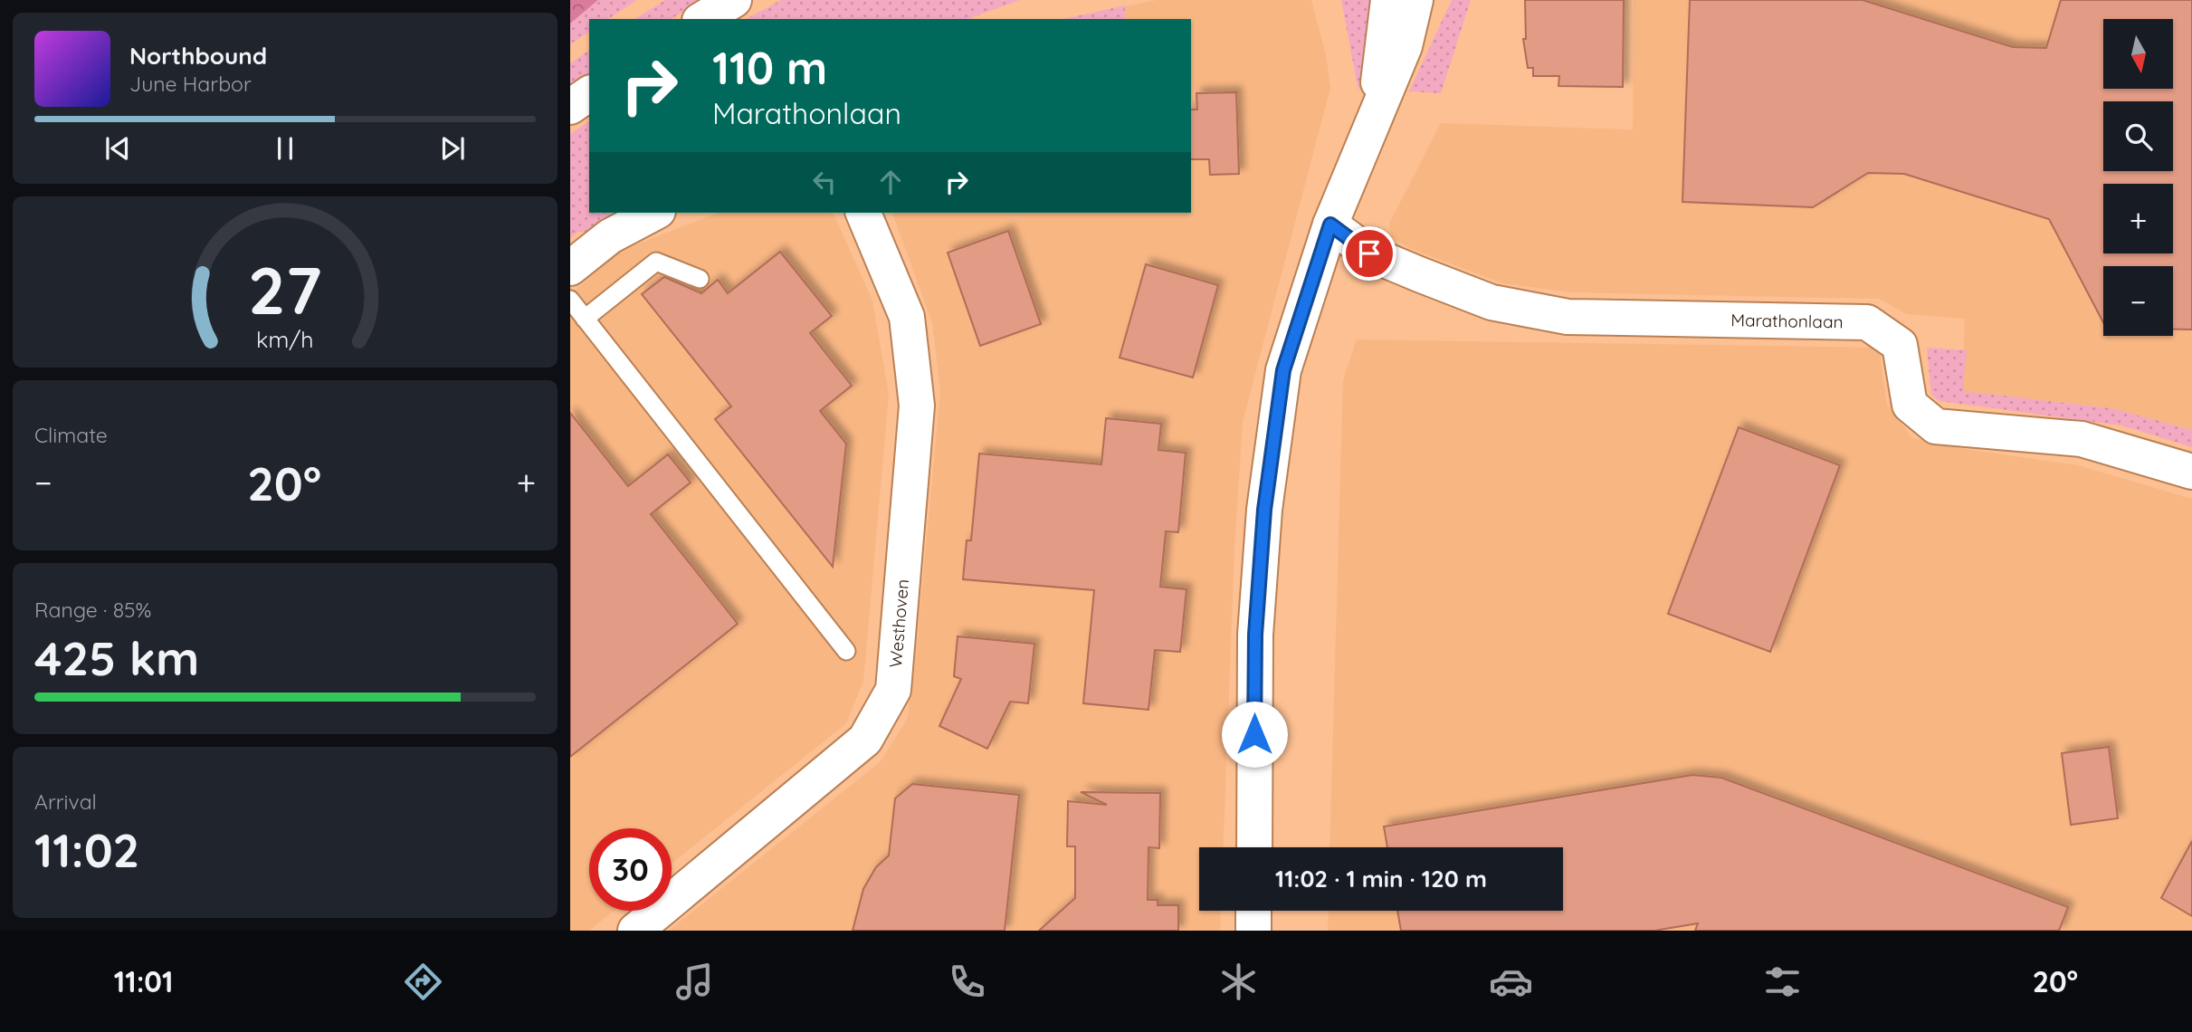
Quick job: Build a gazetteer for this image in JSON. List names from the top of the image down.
{
  "streets": {
    "street": ["Marathonlaan", "Westhoven"]
  },
  "north": "bottom",
  "page": {
    "map_buttons": ["+", "−"],
    "turn": ["110 m", "Marathonlaan"],
    "song": ["Northbound", "June Harbor"],
    "tile": [
      "Climate",
      ["Range · 85%", "425 km"],
      ["Arrival", "11:02"]
    ],
    "heat": ["−", "20°", "+"],
    "limit": "30",
    "trip": "11:02 · 1 min · 120 m",
    "tabs": ["11:01", "20°"],
    "gauge": ["27", "km/h"]
  }
}
